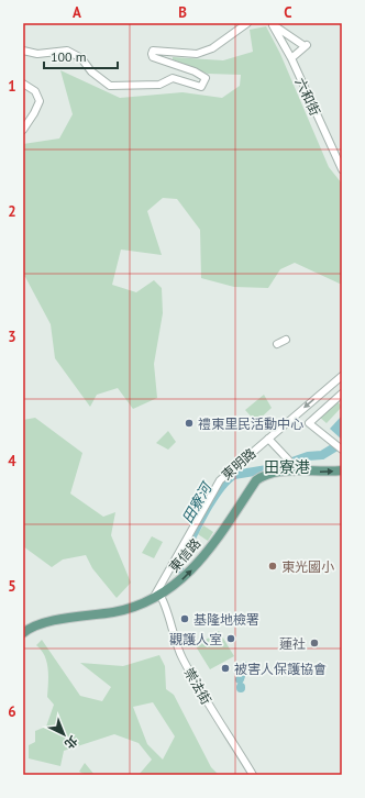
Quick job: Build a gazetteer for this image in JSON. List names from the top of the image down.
{
  "streets": {
    "main road": ["東信路"],
    "street": ["六和街", "東明路", "崇法街"]
  },
  "crossings": [
    ["東明路", "東信路"],
    ["東明路", "崇法街"],
    ["東信路", "崇法街"]
  ],
  "one_way": ["東信路"],
  "districts": ["田寮港"],
  "water": ["田寮河"],
  "places": [
    "禮東里民活動中心",
    "東光國小",
    "基隆地檢署",
    "觀護人室",
    "蓮社",
    "被害人保護協會"
  ],
  "scale_bar": "100 m",
  "north": "bottom right",
  "grid": {
    "columns": ["A", "B", "C"],
    "rows": [
      "1",
      "2",
      "3",
      "4",
      "5",
      "6"
    ]
  }
}
